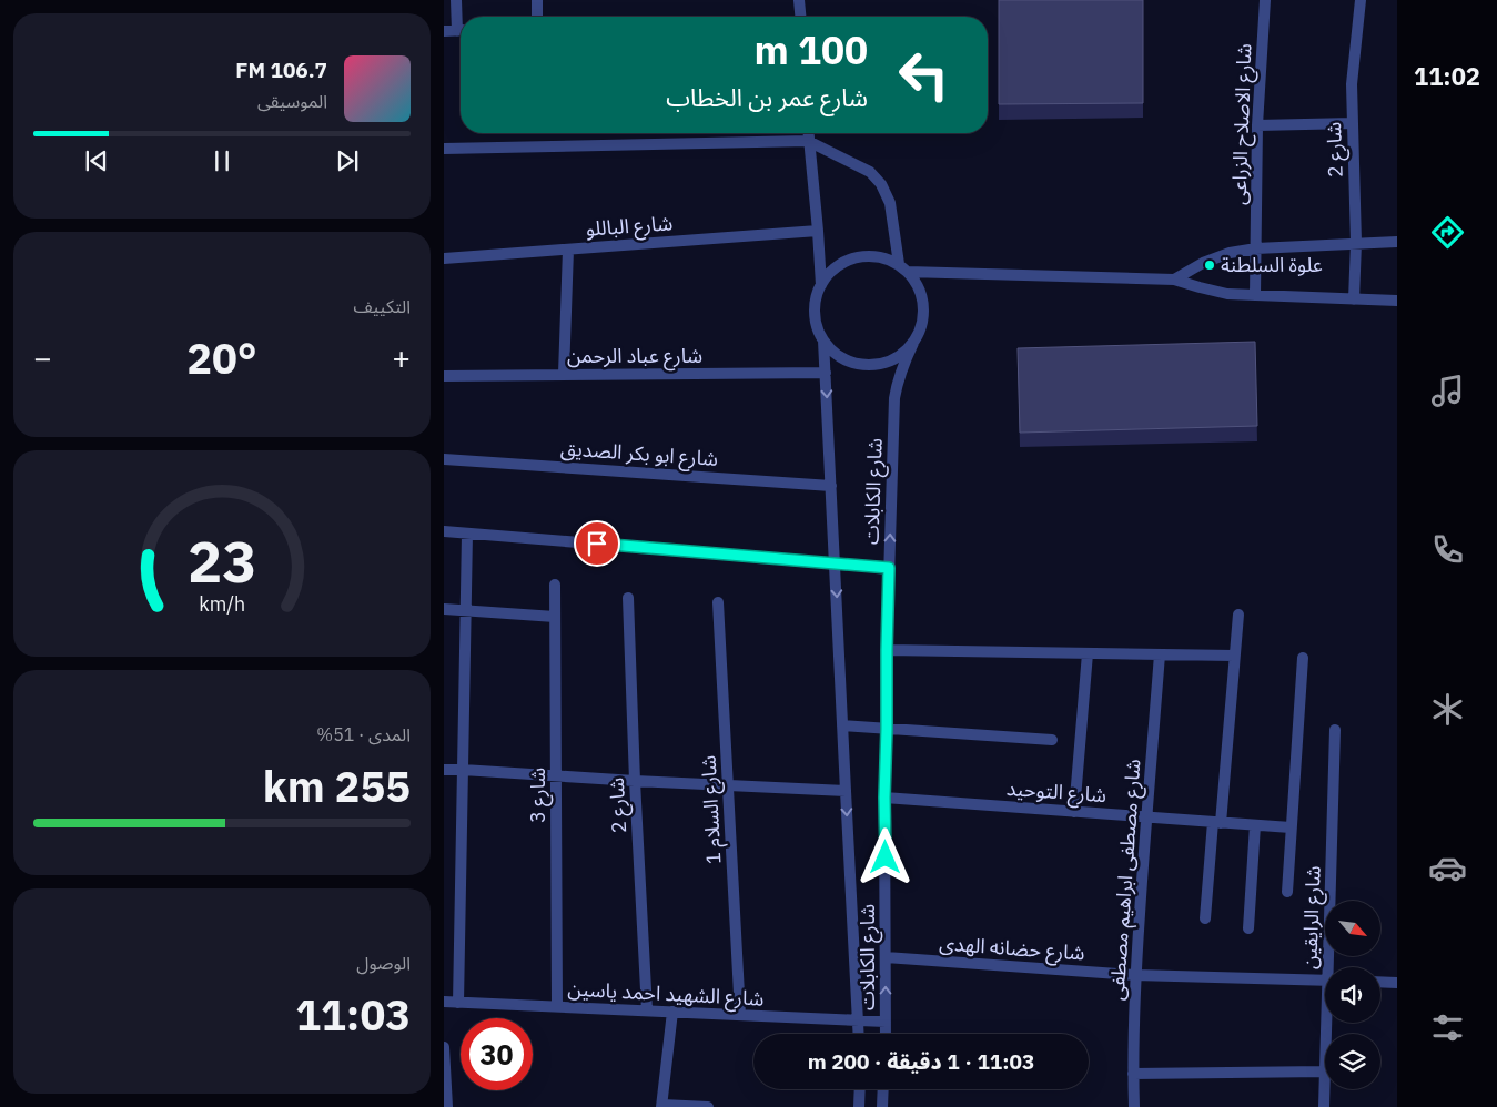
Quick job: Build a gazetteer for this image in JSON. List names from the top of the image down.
{
  "streets": {
    "street": [
      "شارع الاصلاح الزراعى",
      "شارع 2",
      "شارع الباللو",
      "شارع عباد الرحمن",
      "شارع ابو بكر الصديق",
      "شارع الكابلات",
      "شارع التوحيد",
      "شارع 3",
      "شارع السلام 1",
      "شارع مصطفى ابراهيم مصطفى",
      "شارع الرايقين",
      "شارع حضانه الهدى",
      "شارع الشهيد احمد ياسين"
    ]
  },
  "crossings": [
    ["شارع 2", "شارع الشهيد احمد ياسين"],
    ["شارع عباد الرحمن", "شارع الكابلات"],
    ["شارع ابو بكر الصديق", "شارع الكابلات"],
    ["شارع الكابلات", "شارع التوحيد"],
    ["شارع الكابلات", "شارع حضانه الهدى"],
    ["شارع الكابلات", "شارع الشهيد احمد ياسين"],
    ["شارع التوحيد", "شارع مصطفى ابراهيم مصطفى"],
    ["شارع 3", "شارع الشهيد احمد ياسين"],
    ["شارع السلام 1", "شارع الشهيد احمد ياسين"],
    ["شارع مصطفى ابراهيم مصطفى", "شارع حضانه الهدى"]
  ],
  "places": ["علوة السلطنة"],
  "north": "bottom right",
  "page": {
    "tabs": "11:02",
    "turn": ["100 m", "شارع عمر بن الخطاب"],
    "song": ["106.7 FM", "الموسيقى"],
    "tile": [
      "التكييف",
      ["المدى · 51%", "255 km"],
      ["الوصول", "11:03"]
    ],
    "heat": ["−", "20°", "+"],
    "limit": "30",
    "trip": "11:03 · 1 دقيقة · 200 m",
    "gauge": ["23", "km/h"]
  }
}
